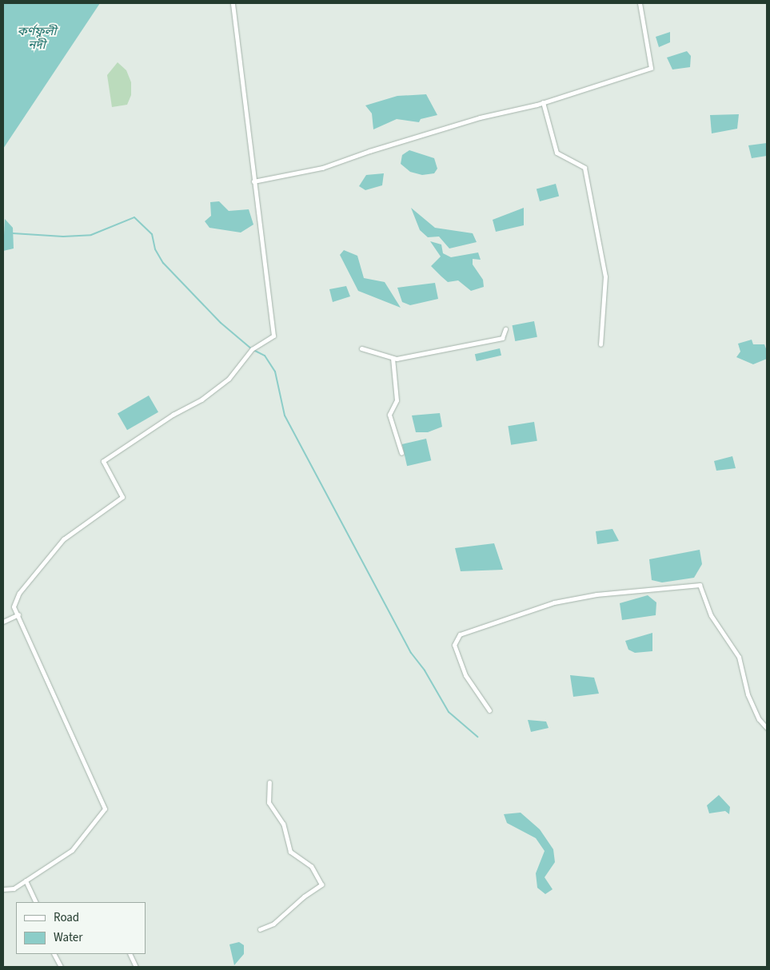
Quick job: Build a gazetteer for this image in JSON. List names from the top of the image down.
{
  "water": ["কর্ণফুলী নদী"],
  "legend": ["Road", "Water"]
}
